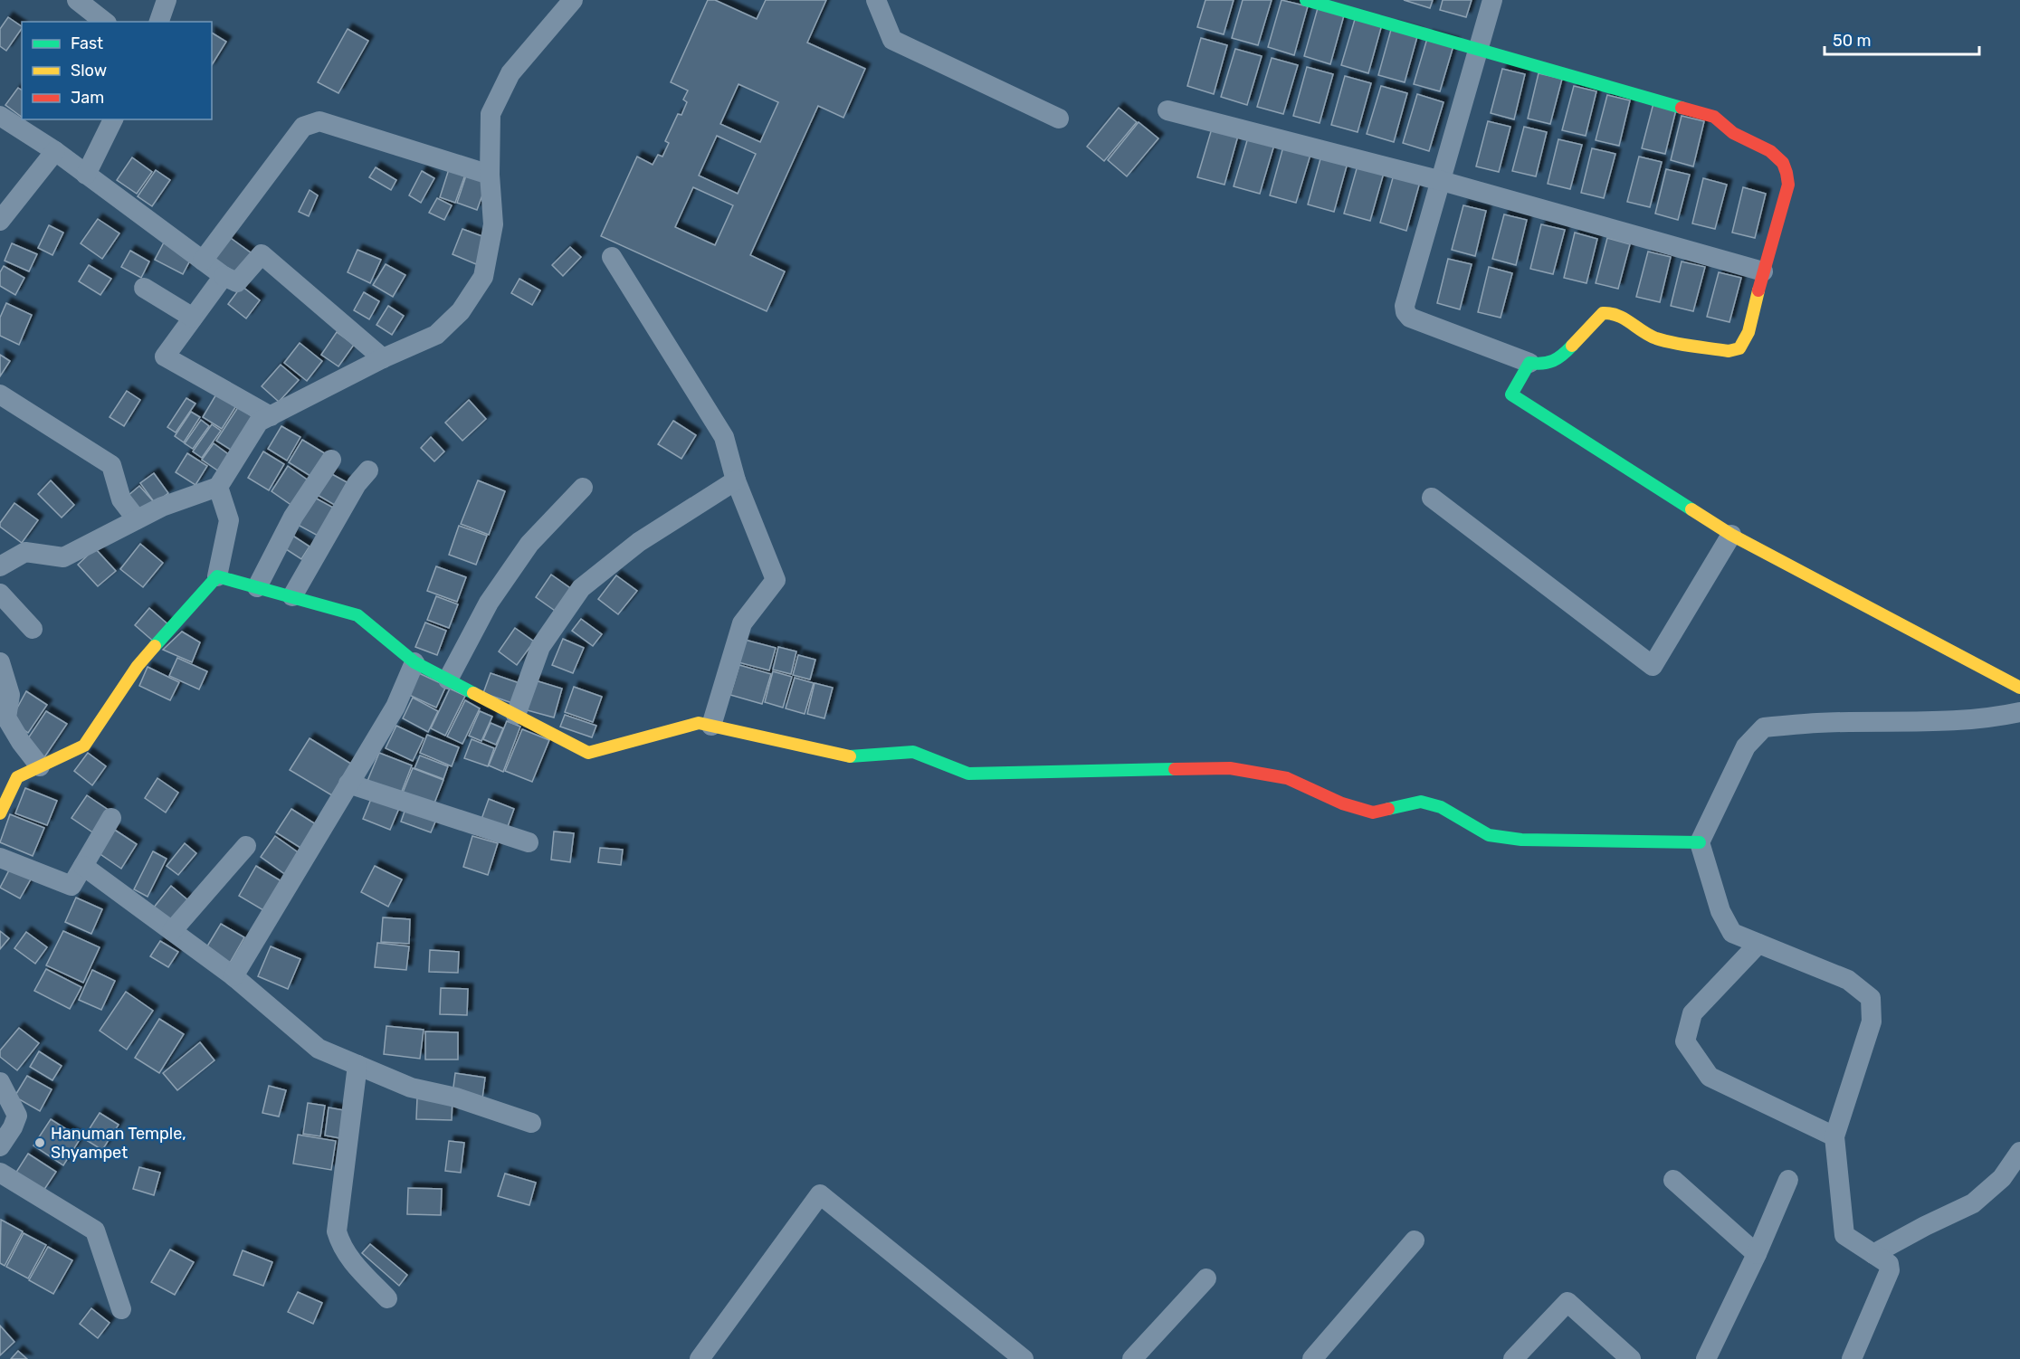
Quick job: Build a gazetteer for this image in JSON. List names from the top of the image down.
{
  "places": ["Hanuman Temple, Shyampet"],
  "legend": ["Fast", "Slow", "Jam"],
  "scale_bar": "50 m"
}
